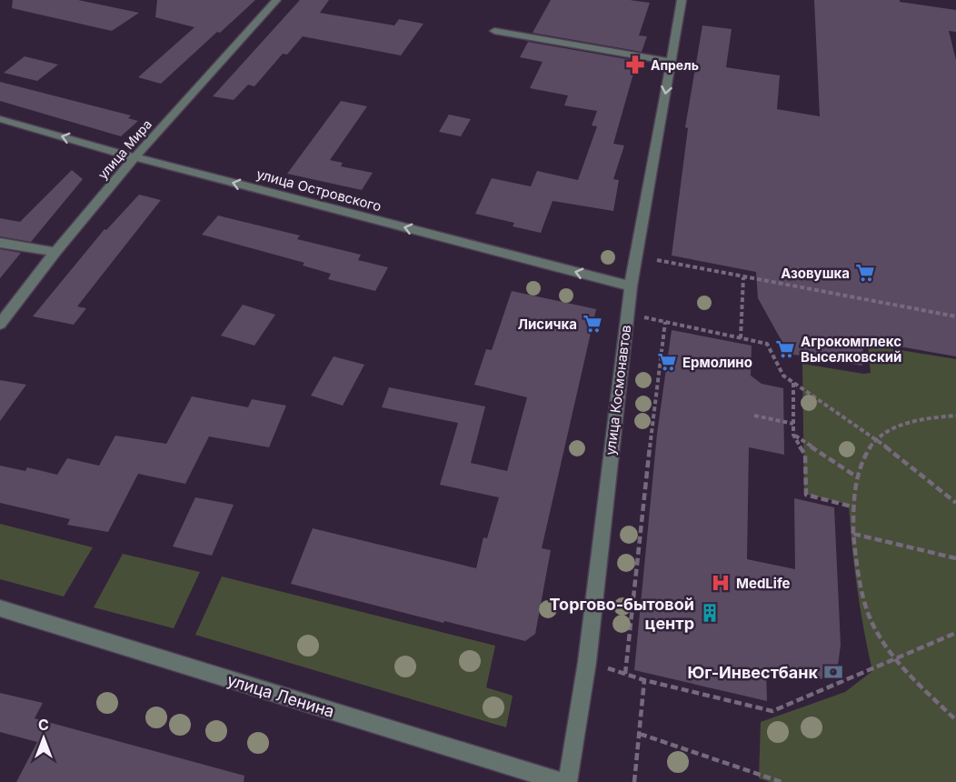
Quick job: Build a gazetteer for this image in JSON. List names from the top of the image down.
{
  "streets": {
    "street": [
      "улица Мира",
      "улица Островского",
      "улица Космонавтов",
      "улица Ленина"
    ]
  },
  "crossings": [
    ["улица Мира", "улица Островского"],
    ["улица Островского", "улица Космонавтов"]
  ],
  "one_way": ["улица Островского"],
  "places": {
    "pharmacy": ["Апрель"],
    "supermarket": [
      "Азовушка",
      "Лисичка",
      "Агрокомплекс Выселковский",
      "Ермолино"
    ],
    "hospital": ["MedLife"],
    "building": ["Торгово-бытовой центр"],
    "bank": ["Юг-Инвестбанк"]
  },
  "north": "top"
}
